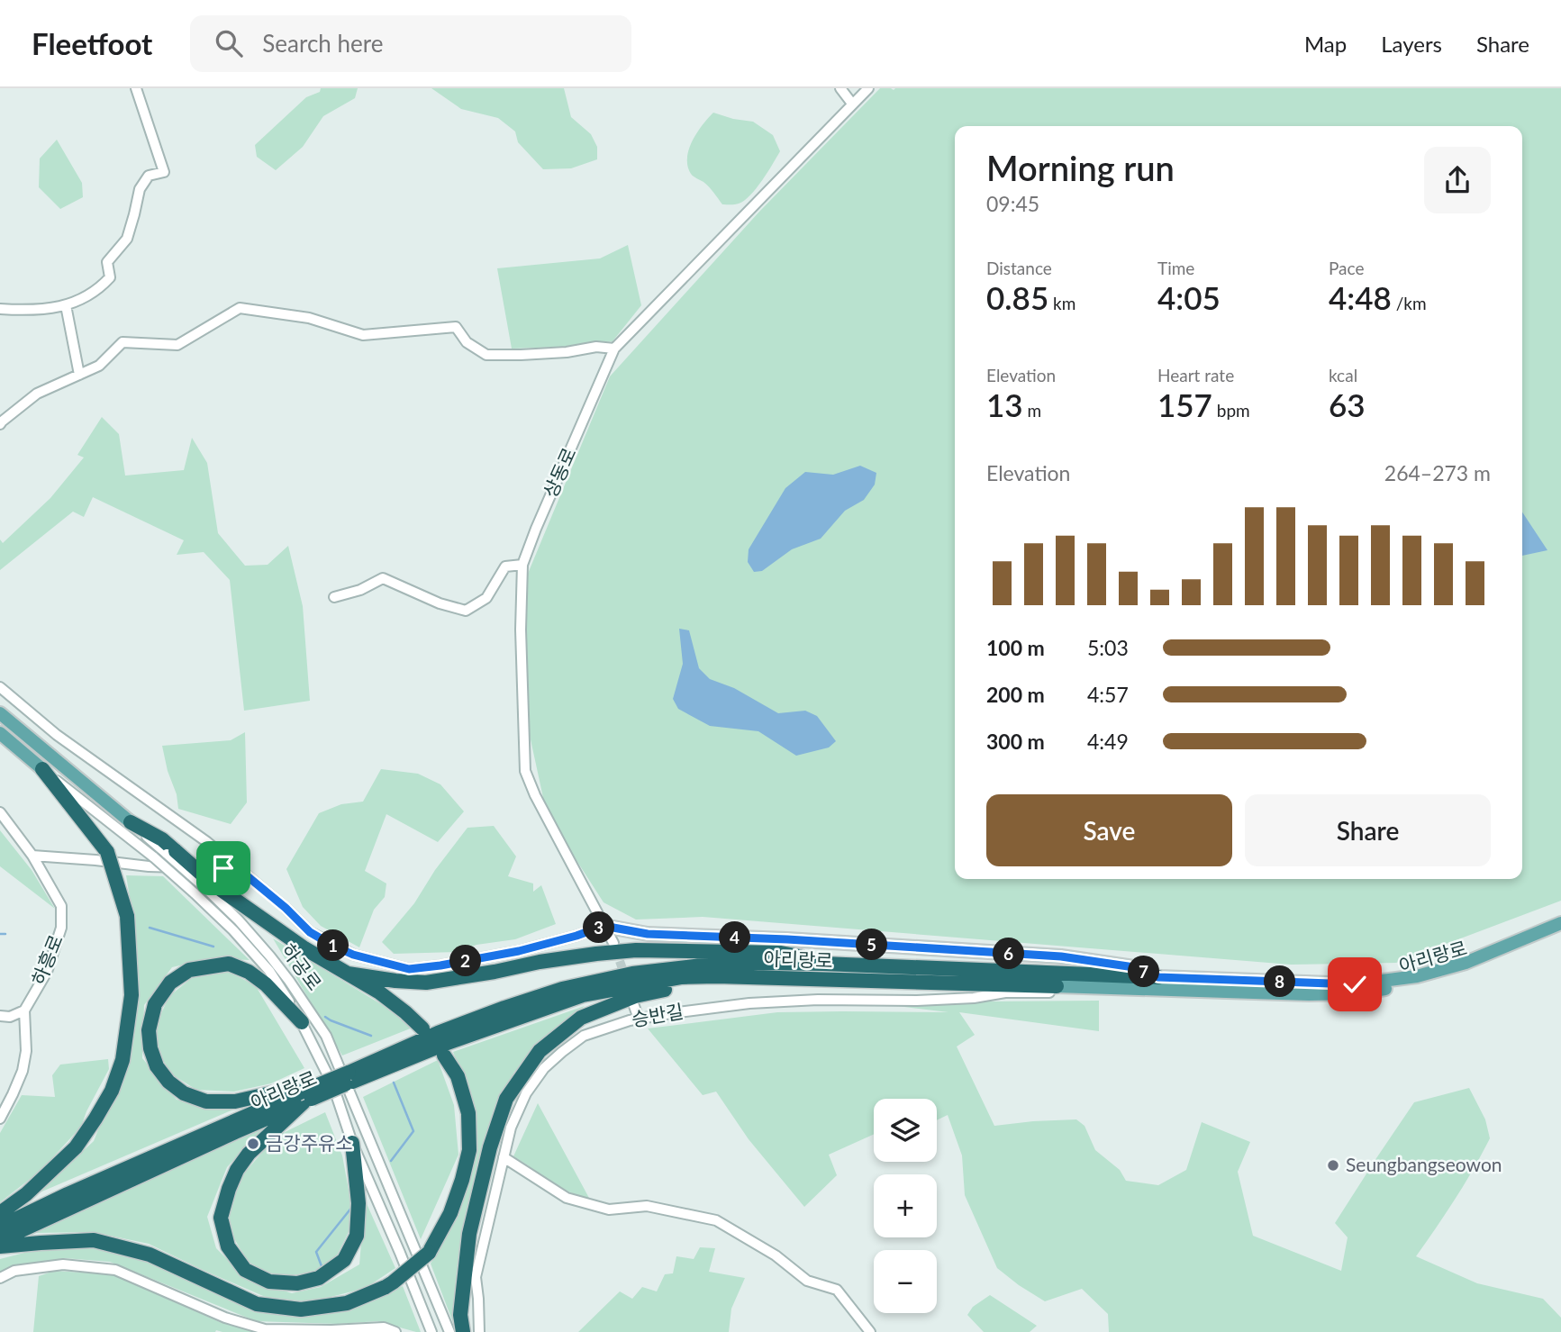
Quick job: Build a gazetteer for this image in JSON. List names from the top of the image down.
{
  "streets": {
    "highway": ["아리랑로"],
    "main road": ["하공로"],
    "street": ["상동로", "하흥로", "승반길"]
  },
  "crossings": [
    ["아리랑로", "승반길"]
  ],
  "places": ["금강주유소", "Seungbangseowon"],
  "page": {
    "header": "Fleetfoot",
    "search": "Search here",
    "nav": ["Map", "Layers", "Share"],
    "heading": ["Morning run", "09:45"],
    "stats": [
      ["Distance", "0.85 km"],
      ["Time", "4:05"],
      ["Pace", "4:48 /km"],
      ["Elevation", "13 m"],
      ["Heart rate", "157 bpm"],
      ["kcal", "63"]
    ],
    "chart": ["Elevation", "264–273 m"],
    "list": [
      {
        "name": "100 m",
        "note": "5:03"
      },
      {
        "name": "200 m",
        "note": "4:57"
      },
      {
        "name": "300 m",
        "note": "4:49"
      }
    ],
    "buttons": ["Save", "Share"],
    "pins": [
      "3",
      "4",
      "5",
      "1",
      "6",
      "2",
      "7",
      "8"
    ],
    "map_buttons": ["+", "−"]
  }
}
